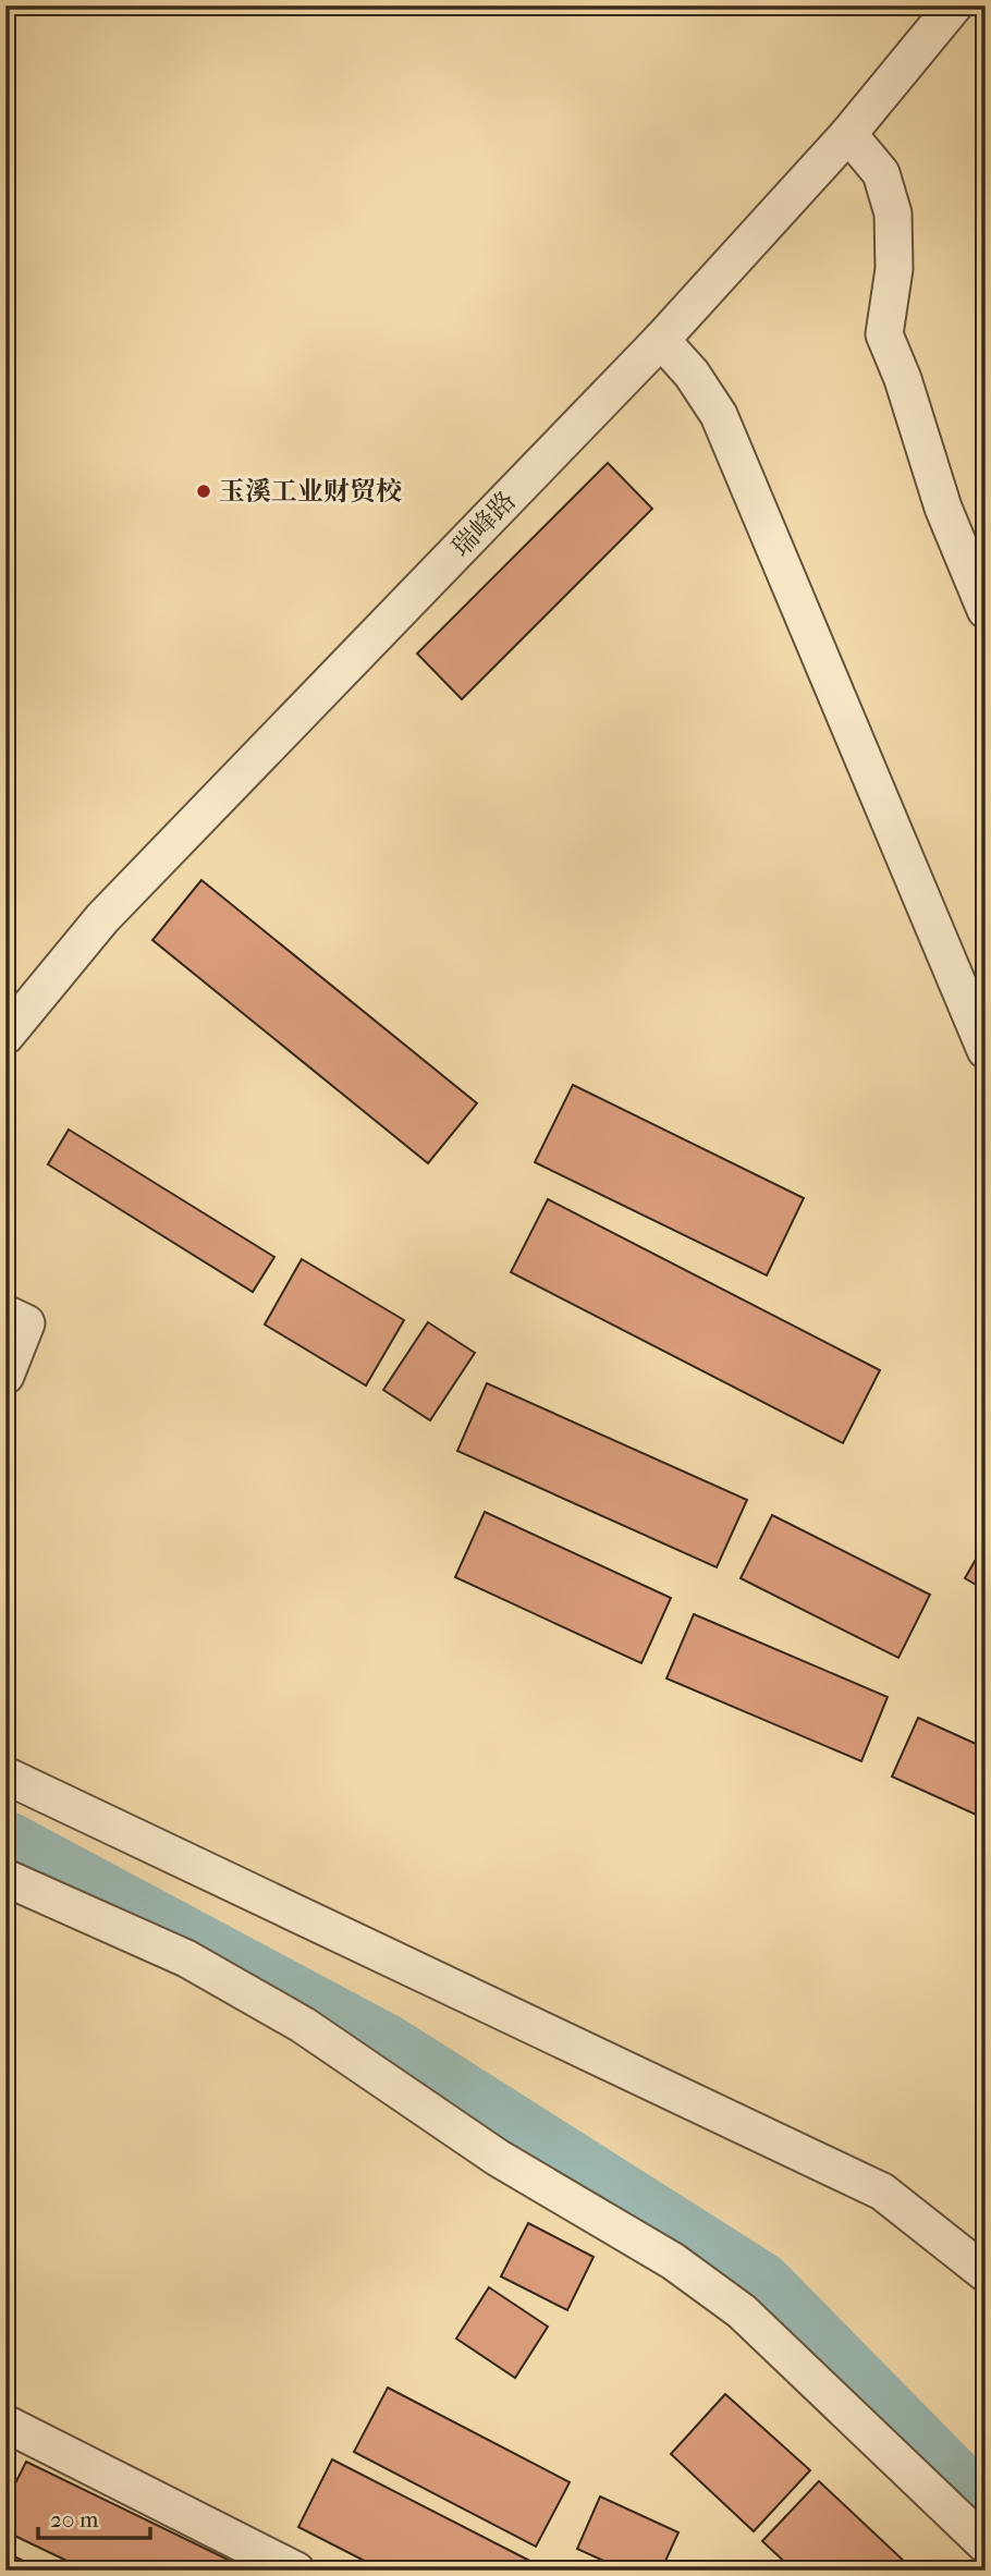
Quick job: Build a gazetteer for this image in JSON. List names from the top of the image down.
{
  "streets": {
    "street": ["瑞峰路"]
  },
  "places": ["玉溪工业财贸校"],
  "scale_bar": "20 m"
}
